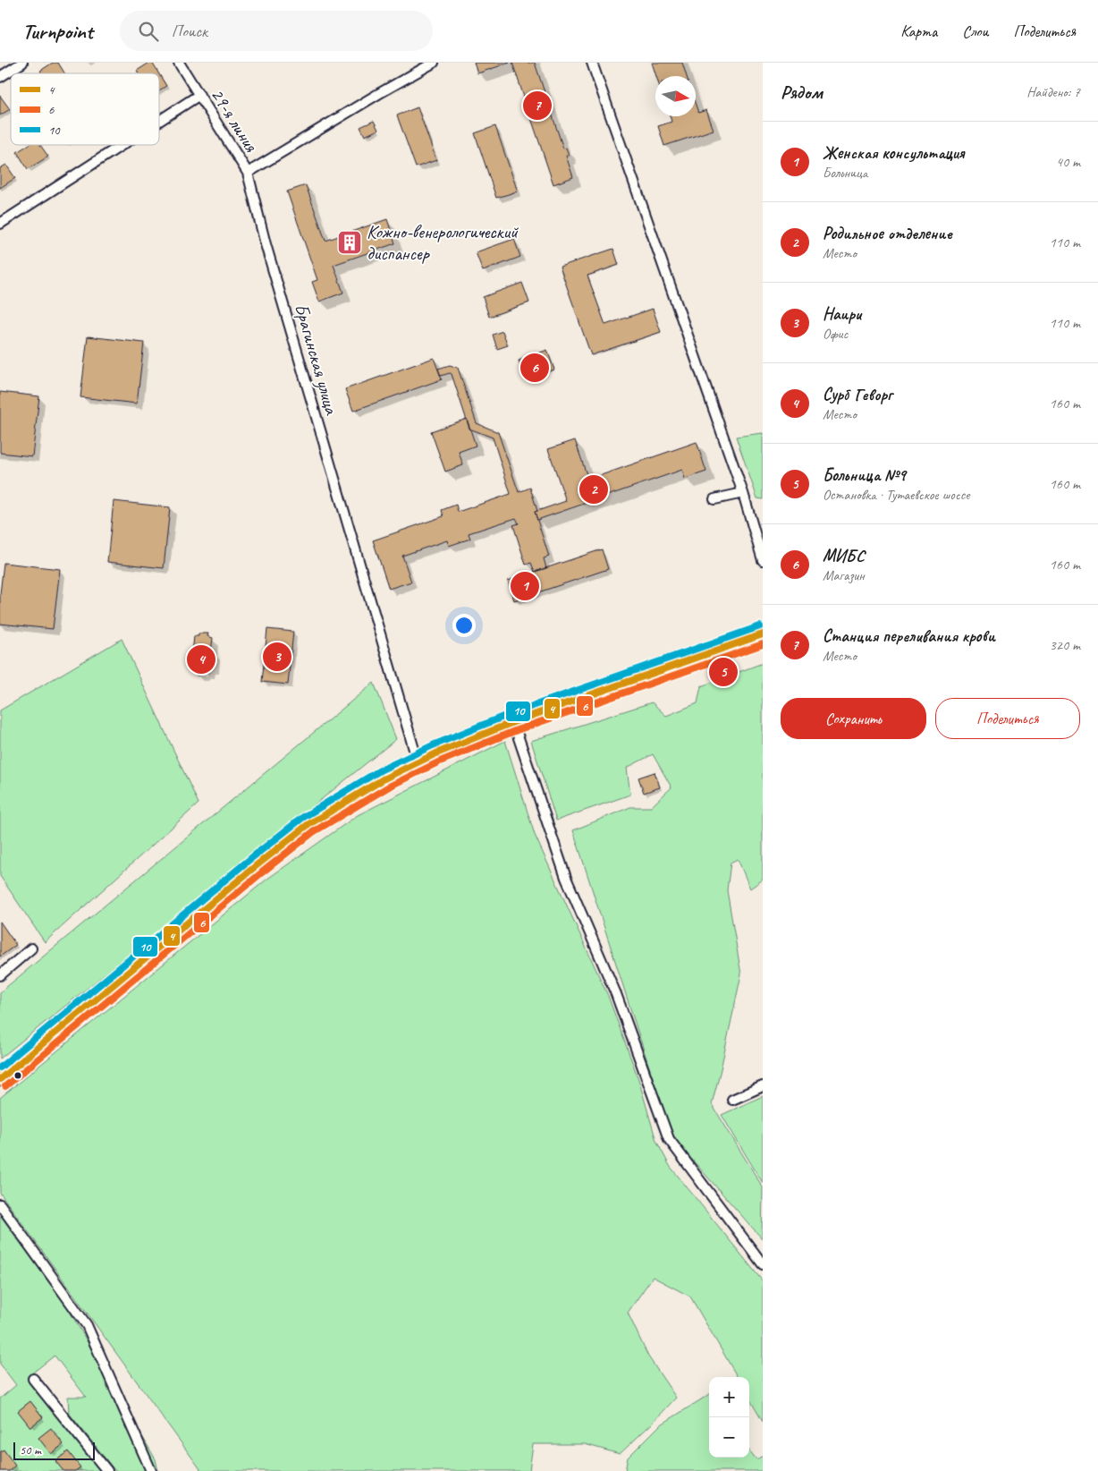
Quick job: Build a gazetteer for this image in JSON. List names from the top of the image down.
{
  "streets": {
    "street": ["29-я линия", "Брагинская улица"]
  },
  "crossings": [
    ["29-я линия", "Брагинская улица"]
  ],
  "places": {
    "building": ["Кожно-венерологический диспансер"]
  },
  "lines": ["transit line 10", "transit line 4", "transit line 6"],
  "legend": ["4", "6", "10"],
  "scale_bar": "50 m",
  "north": "right",
  "page": {
    "header": "Turnpoint",
    "search": "Поиск",
    "nav": ["Карта", "Слои", "Поделиться"],
    "heading": ["Рядом", "Найдено: 7"],
    "pins": [
      "7",
      "6",
      "2",
      "1",
      "3",
      "4",
      "5"
    ],
    "list": [
      {
        "mark": "1",
        "name": "Женская консультация",
        "note": "Больница",
        "value": "40 m"
      },
      {
        "mark": "2",
        "name": "Родильное отделение",
        "note": "Место",
        "value": "110 m"
      },
      {
        "mark": "3",
        "name": "Наири",
        "note": "Офис",
        "value": "110 m"
      },
      {
        "mark": "4",
        "name": "Сурб Геворг",
        "note": "Место",
        "value": "160 m"
      },
      {
        "mark": "5",
        "name": "Больница №9",
        "note": "Остановка · Тутаевское шоссе",
        "value": "160 m"
      },
      {
        "mark": "6",
        "name": "МИБС",
        "note": "Магазин",
        "value": "160 m"
      },
      {
        "mark": "7",
        "name": "Станция переливания крови",
        "note": "Место",
        "value": "320 m"
      }
    ],
    "buttons": ["Сохранить", "Поделиться"],
    "map_buttons": ["+", "−"],
    "scale": "50 m"
  }
}
